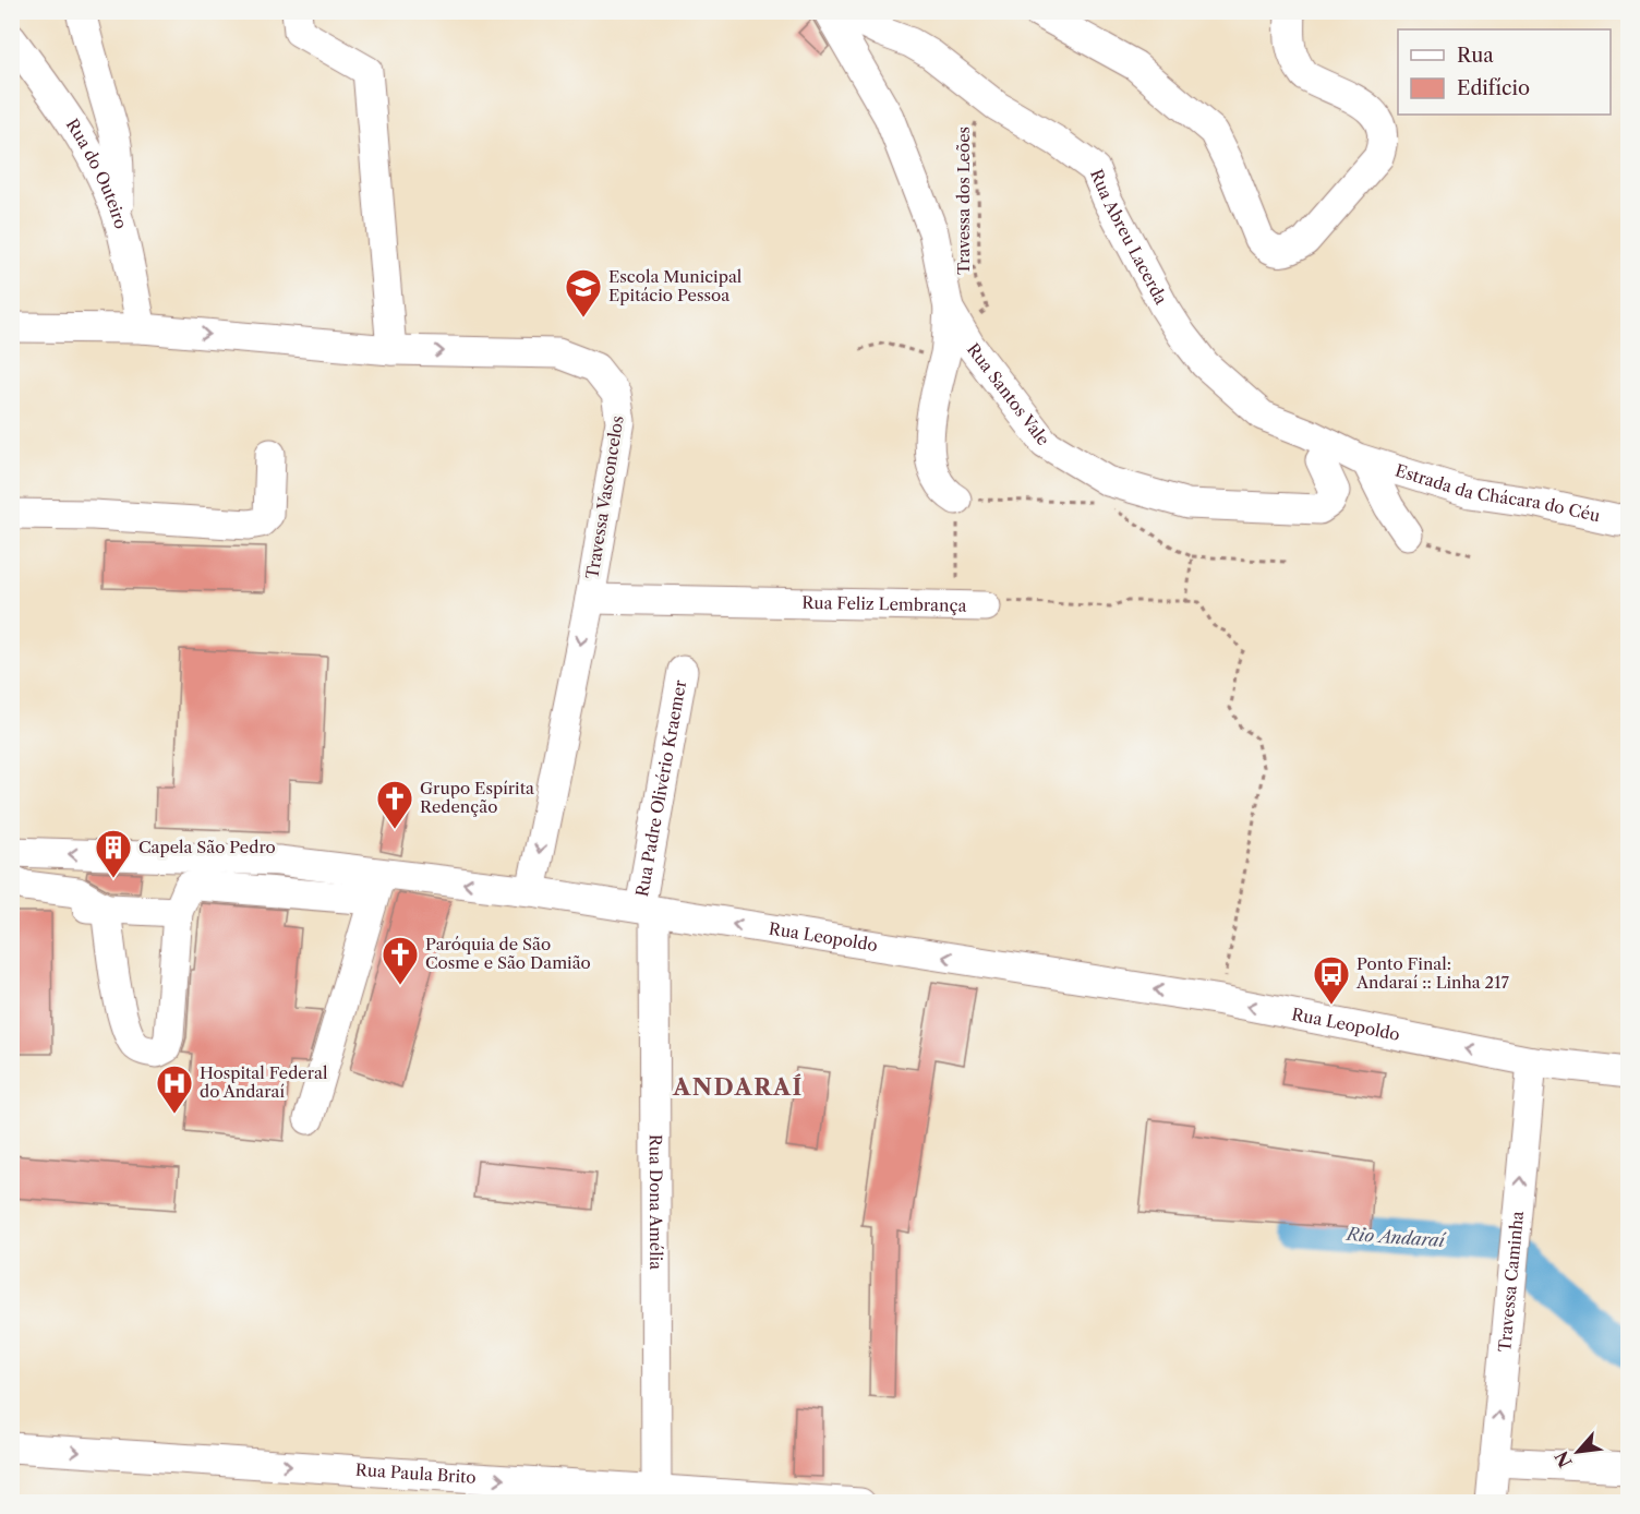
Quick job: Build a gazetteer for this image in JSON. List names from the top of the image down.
{
  "streets": {
    "street": [
      "Rua do Outeiro",
      "Rua Abreu Lacerda",
      "Rua Santos Vale",
      "Estrada da Chácara do Céu",
      "Travessa Vasconcelos",
      "Rua Feliz Lembrança",
      "Rua Padre Olivério Kraemer",
      "Rua Leopoldo",
      "Rua Dona Amélia",
      "Travessa Caminha",
      "Rua Paula Brito"
    ],
    "path": ["Travessa dos Leões"]
  },
  "crossings": [
    ["Rua do Outeiro", "Travessa Vasconcelos"],
    ["Travessa dos Leões", "Rua Abreu Lacerda"],
    ["Travessa dos Leões", "Rua Santos Vale"],
    ["Rua Abreu Lacerda", "Rua Santos Vale"],
    ["Rua Abreu Lacerda", "Estrada da Chácara do Céu"],
    ["Travessa Vasconcelos", "Rua Feliz Lembrança"],
    ["Travessa Vasconcelos", "Rua Leopoldo"],
    ["Rua Padre Olivério Kraemer", "Rua Leopoldo"],
    ["Rua Padre Olivério Kraemer", "Rua Dona Amélia"],
    ["Rua Leopoldo", "Rua Dona Amélia"],
    ["Rua Leopoldo", "Travessa Caminha"],
    ["Rua Dona Amélia", "Rua Paula Brito"]
  ],
  "one_way": ["Travessa Caminha", "Rua Paula Brito"],
  "districts": ["ANDARAÍ"],
  "water": ["Rio Andaraí"],
  "places": {
    "school or university": ["Escola Municipal Epitácio Pessoa"],
    "church": ["Grupo Espírita Redenção", "Paróquia de São Cosme e São Damião"],
    "building": ["Capela São Pedro"],
    "bus stop": ["Ponto Final: Andaraí :: Linha 217"],
    "hospital": ["Hospital Federal do Andaraí"]
  },
  "legend": ["Rua", "Edifício"],
  "north": "bottom left"
}
